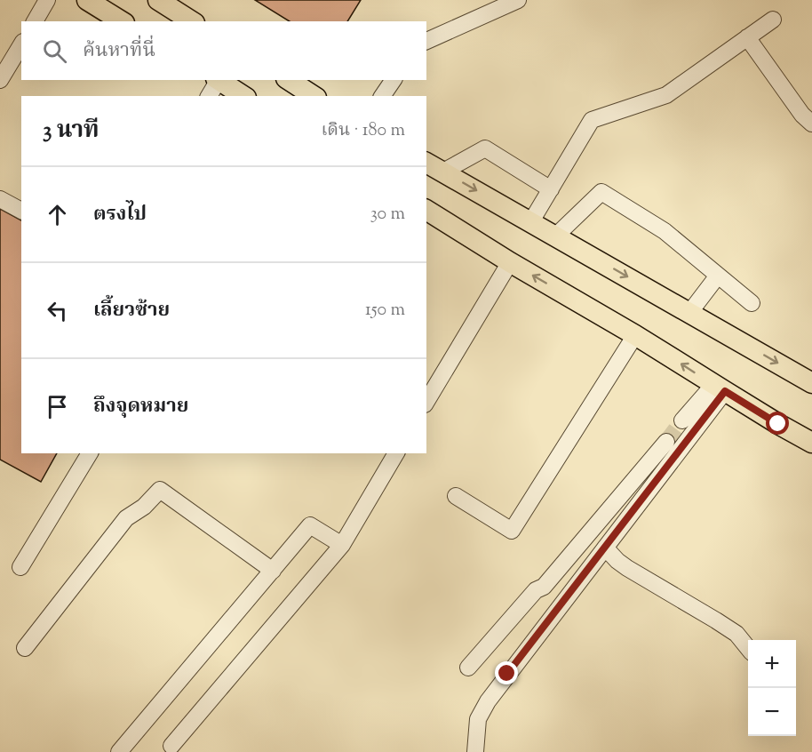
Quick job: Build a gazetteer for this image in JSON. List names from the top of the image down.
{
  "page": {
    "search": "ค้นหาที่นี่",
    "heading": ["3 นาที", "เดิน · 180 m"],
    "list": [
      ["ตรงไป", "30 m"],
      ["เลี้ยวซ้าย", "150 m"],
      "ถึงจุดหมาย"
    ],
    "map_buttons": ["+", "−"]
  }
}
